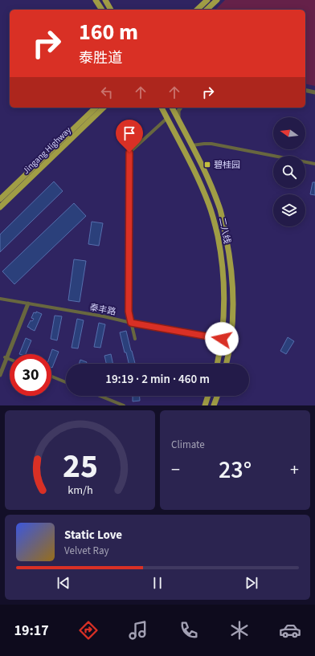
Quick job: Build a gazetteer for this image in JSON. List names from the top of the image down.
{
  "streets": {
    "main road": ["Jingang Highway", "二八线"],
    "street": ["泰丰路"]
  },
  "crossings": [
    ["二八线", "泰丰路"]
  ],
  "places": {
    "transit": ["碧桂园"]
  },
  "north": "left",
  "page": {
    "turn": ["160 m", "泰胜道"],
    "limit": "30",
    "trip": "19:19 · 2 min · 460 m",
    "tile": "Climate",
    "heat": ["−", "23°", "+"],
    "song": ["Static Love", "Velvet Ray"],
    "tabs": "19:17",
    "gauge": ["25", "km/h"]
  }
}
